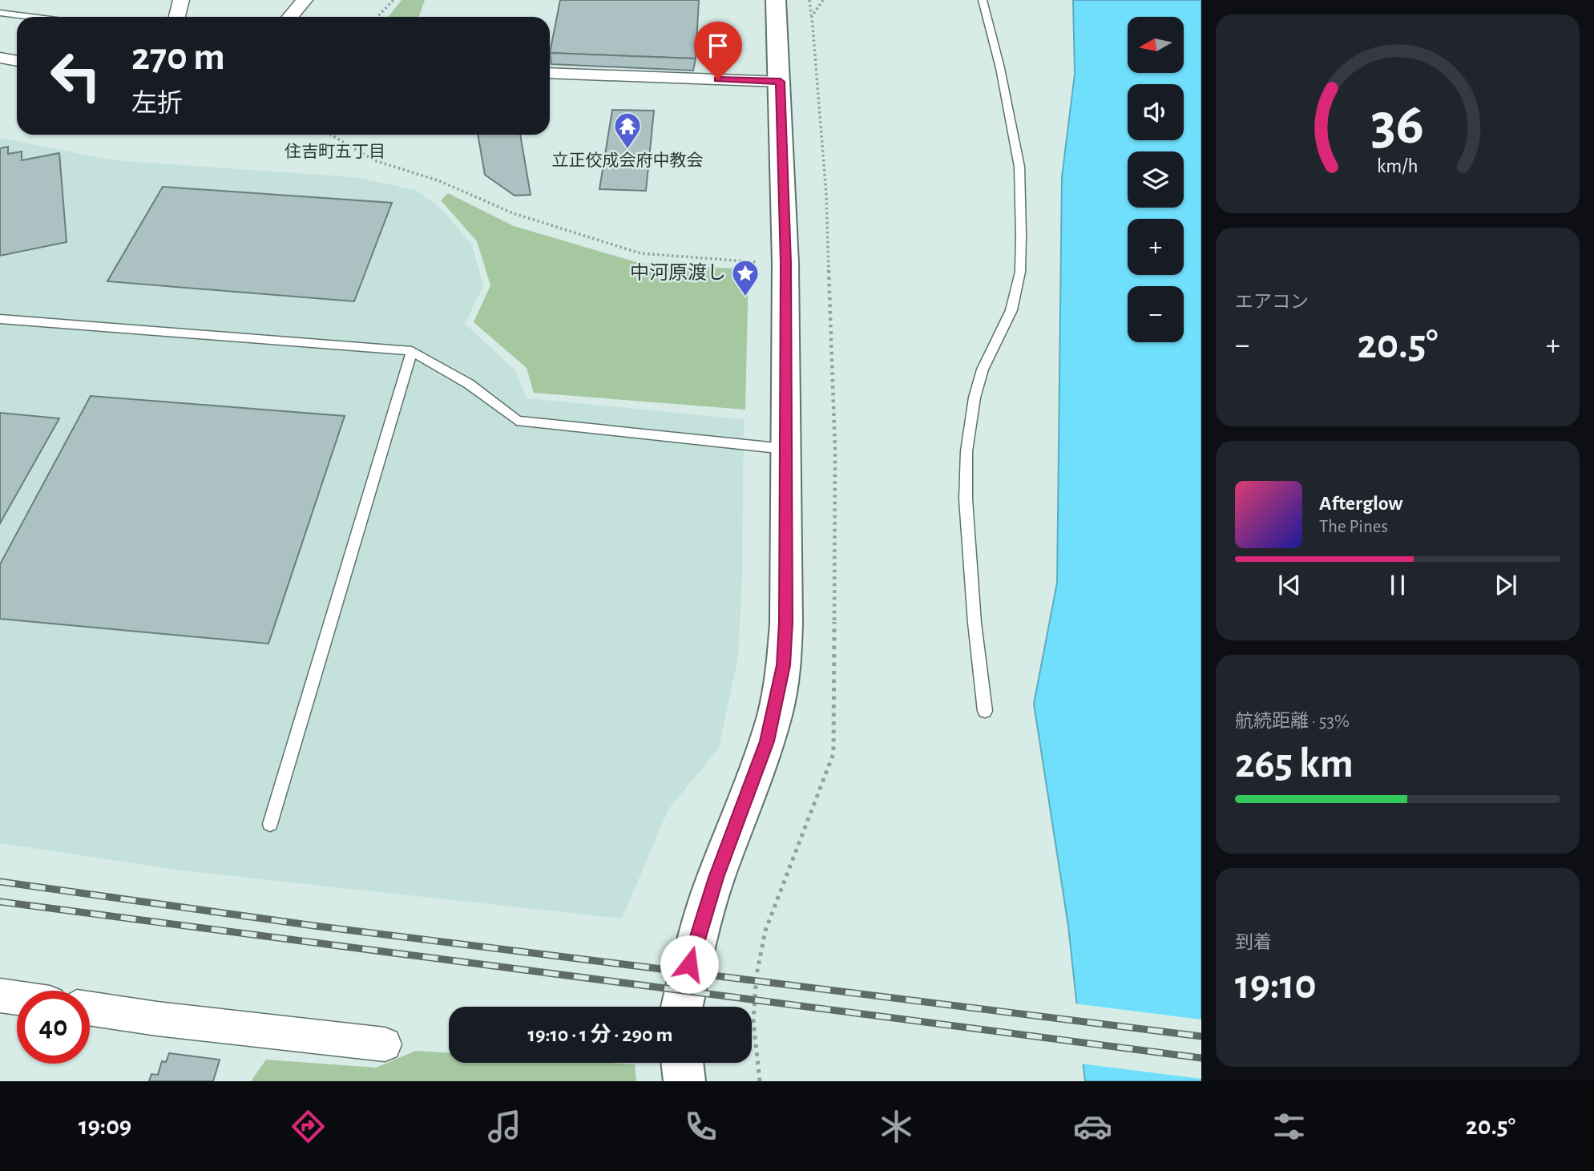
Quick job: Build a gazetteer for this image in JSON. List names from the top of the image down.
{
  "districts": ["住吉町五丁目"],
  "places": {
    "temple": ["立正佼成会府中教会"],
    "place": ["中河原渡し"]
  },
  "north": "left",
  "page": {
    "map_buttons": ["+", "−"],
    "turn": ["270 m", "左折"],
    "tile": [
      "エアコン",
      ["航続距離 · 53%", "265 km"],
      ["到着", "19:10"]
    ],
    "heat": ["−", "20.5°", "+"],
    "song": ["Afterglow", "The Pines"],
    "limit": "40",
    "trip": "19:10 · 1 分 · 290 m",
    "tabs": ["19:09", "20.5°"],
    "gauge": ["36", "km/h"]
  }
}
